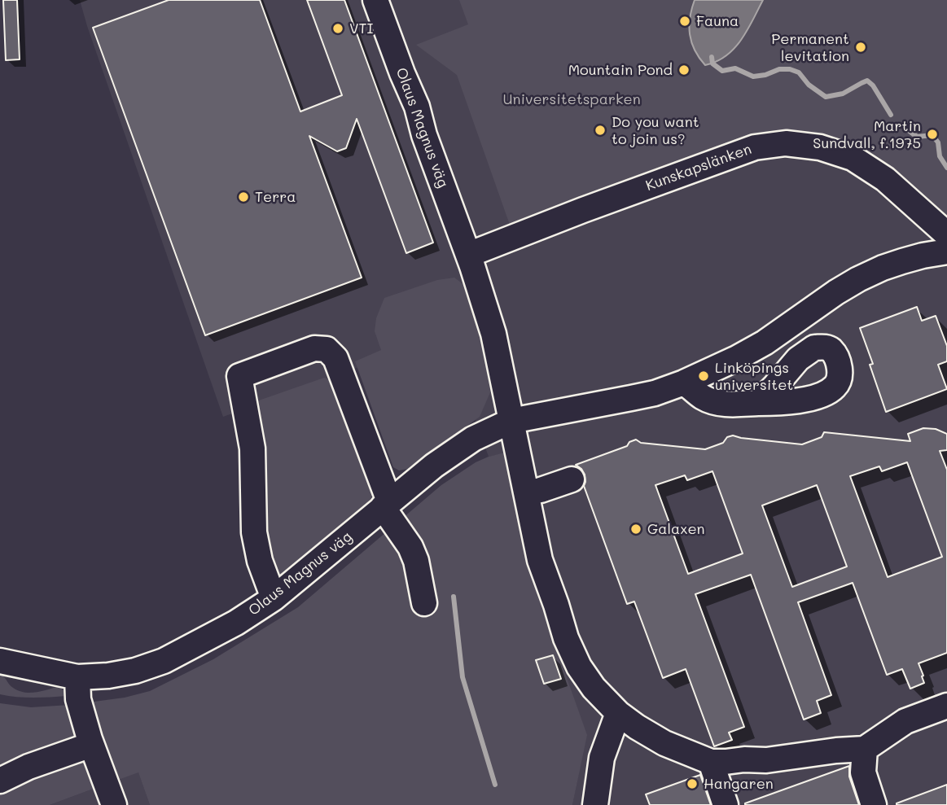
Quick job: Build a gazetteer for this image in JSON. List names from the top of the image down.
{
  "streets": {
    "street": ["Olaus Magnus väg", "Kunskapslänken"]
  },
  "crossings": [
    ["Olaus Magnus väg", "Kunskapslänken"]
  ],
  "parks": ["Universitetsparken"],
  "places": [
    "Fauna",
    "VTI",
    "Permanent levitation",
    "Mountain Pond",
    "Do you want to join us?",
    "Martin Sundvall, f.1975",
    "Terra",
    "Linköpings universitet",
    "Galaxen",
    "Hangaren"
  ]
}
